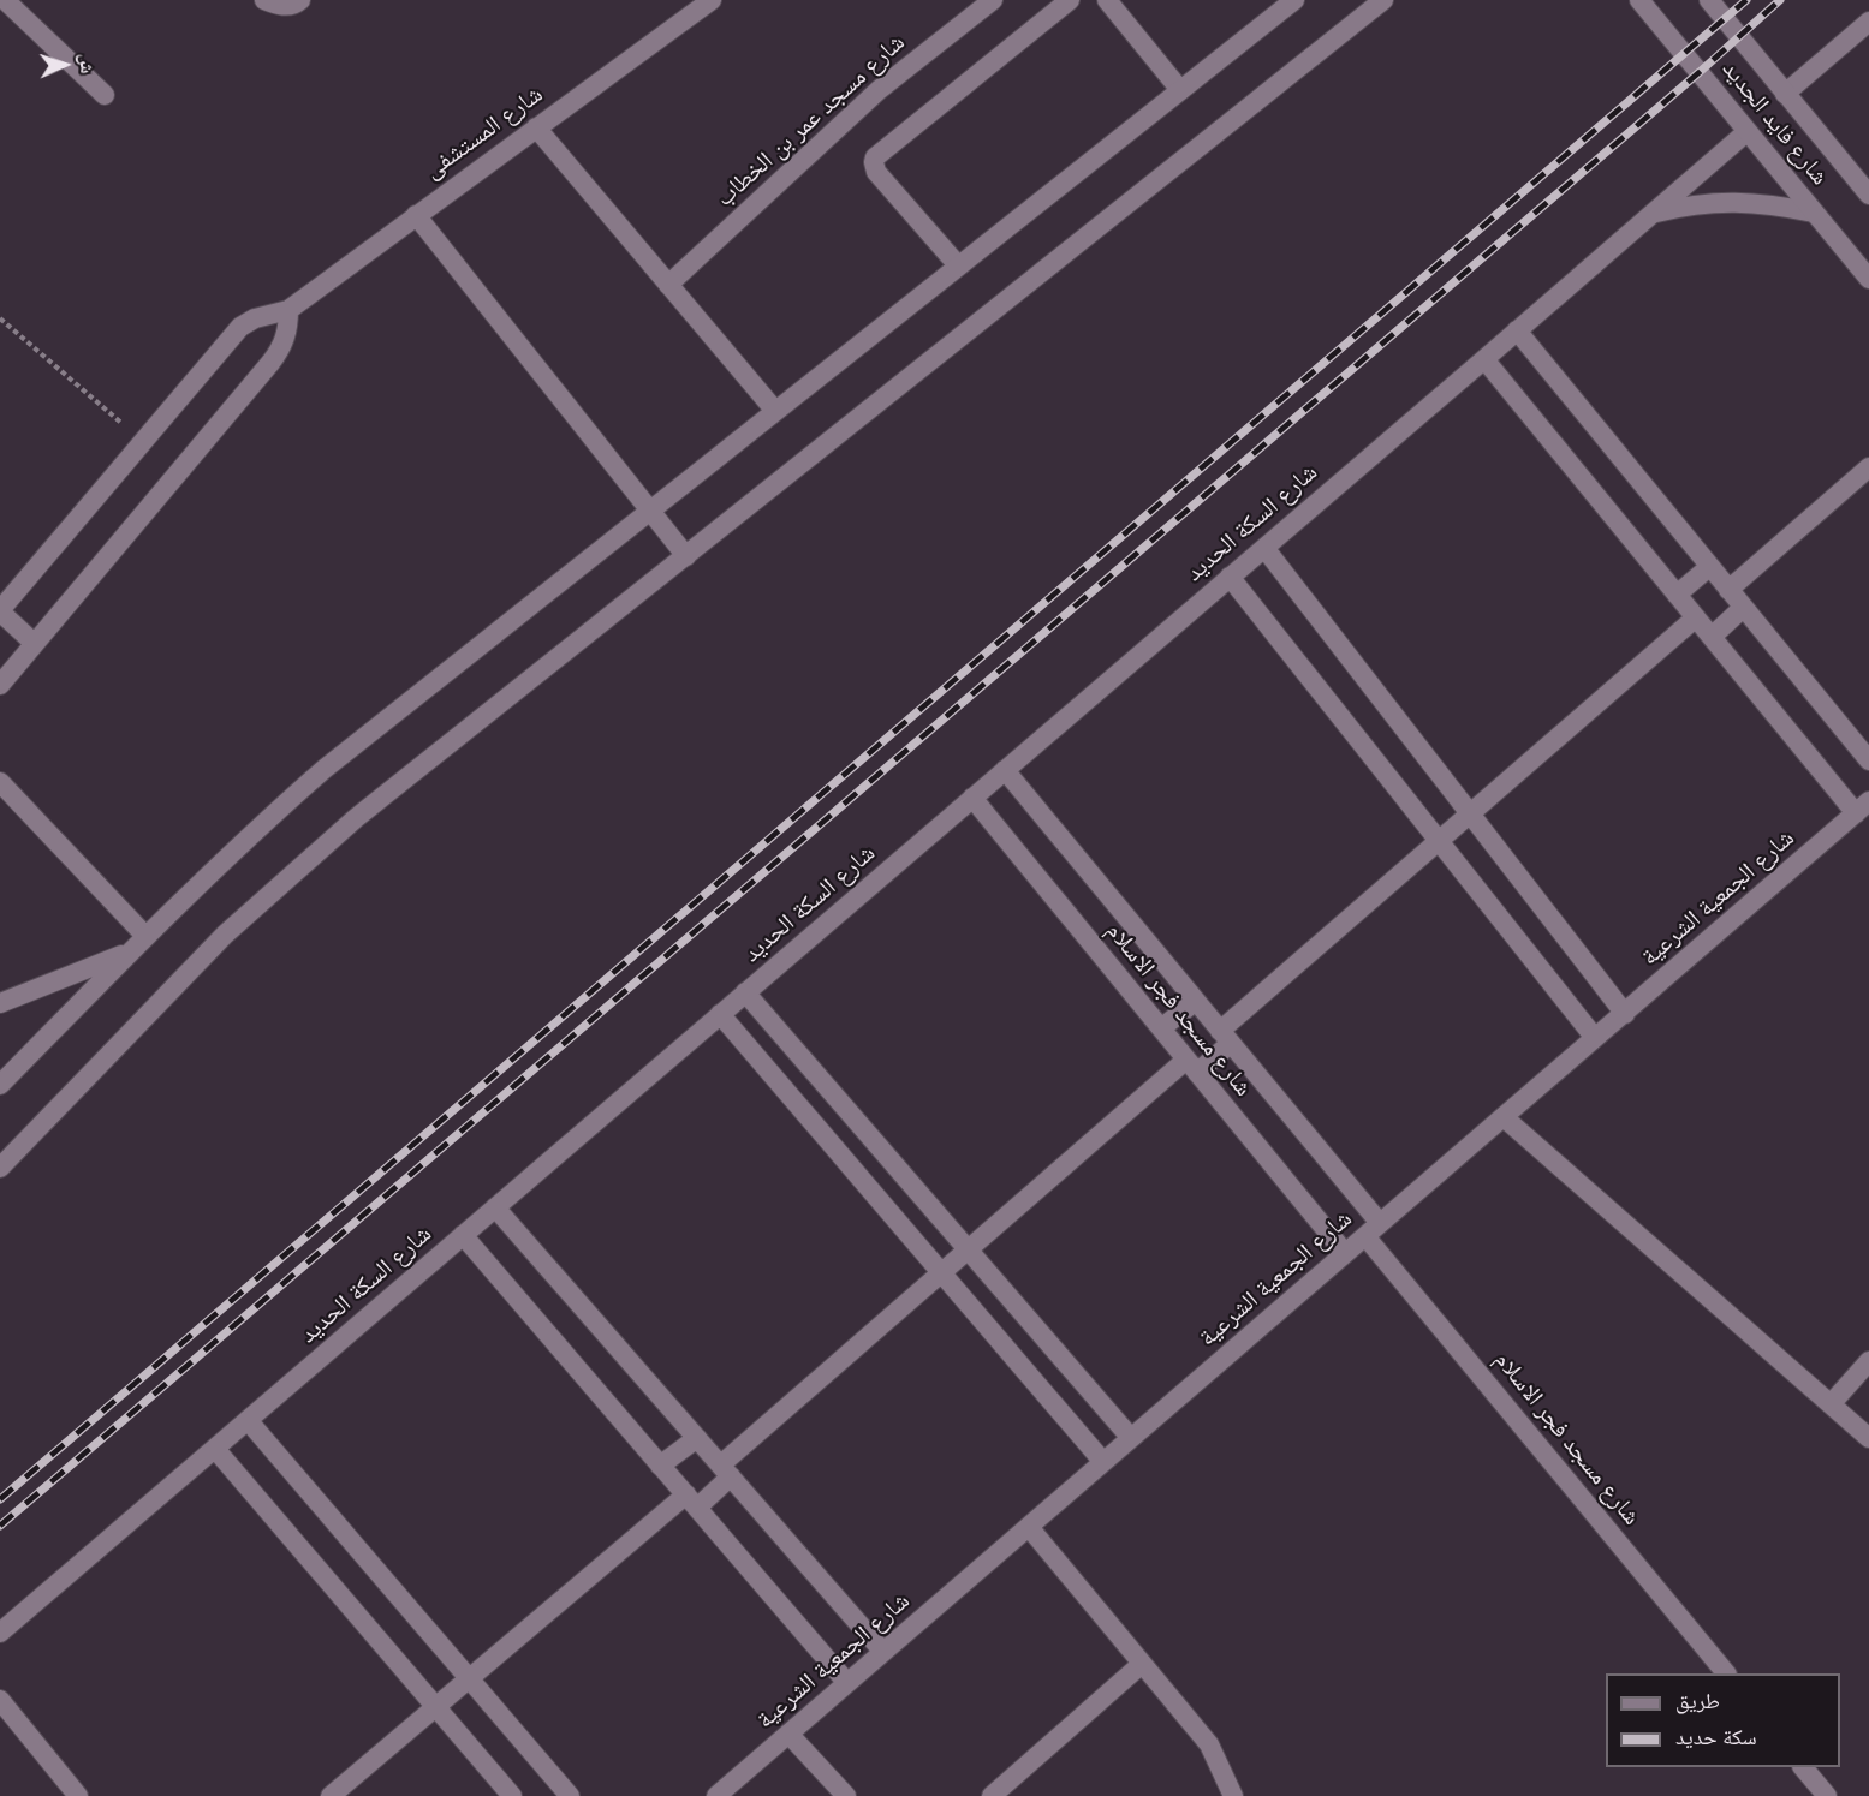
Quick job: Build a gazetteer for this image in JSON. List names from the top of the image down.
{
  "streets": {
    "street": [
      "شارع مسجد عمر بن الخطاب",
      "شارع فايد الجديد",
      "شارع المستشفى",
      "شارع السكة الحديد",
      "شارع الجمعية الشرعية",
      "شارع مسجد فجر الاسلام"
    ]
  },
  "crossings": [
    ["شارع فايد الجديد", "شارع السكة الحديد"],
    ["شارع السكة الحديد", "شارع مسجد فجر الاسلام"],
    ["شارع الجمعية الشرعية", "شارع مسجد فجر الاسلام"]
  ],
  "legend": ["طريق", "سكة حديد"],
  "north": "right"
}
